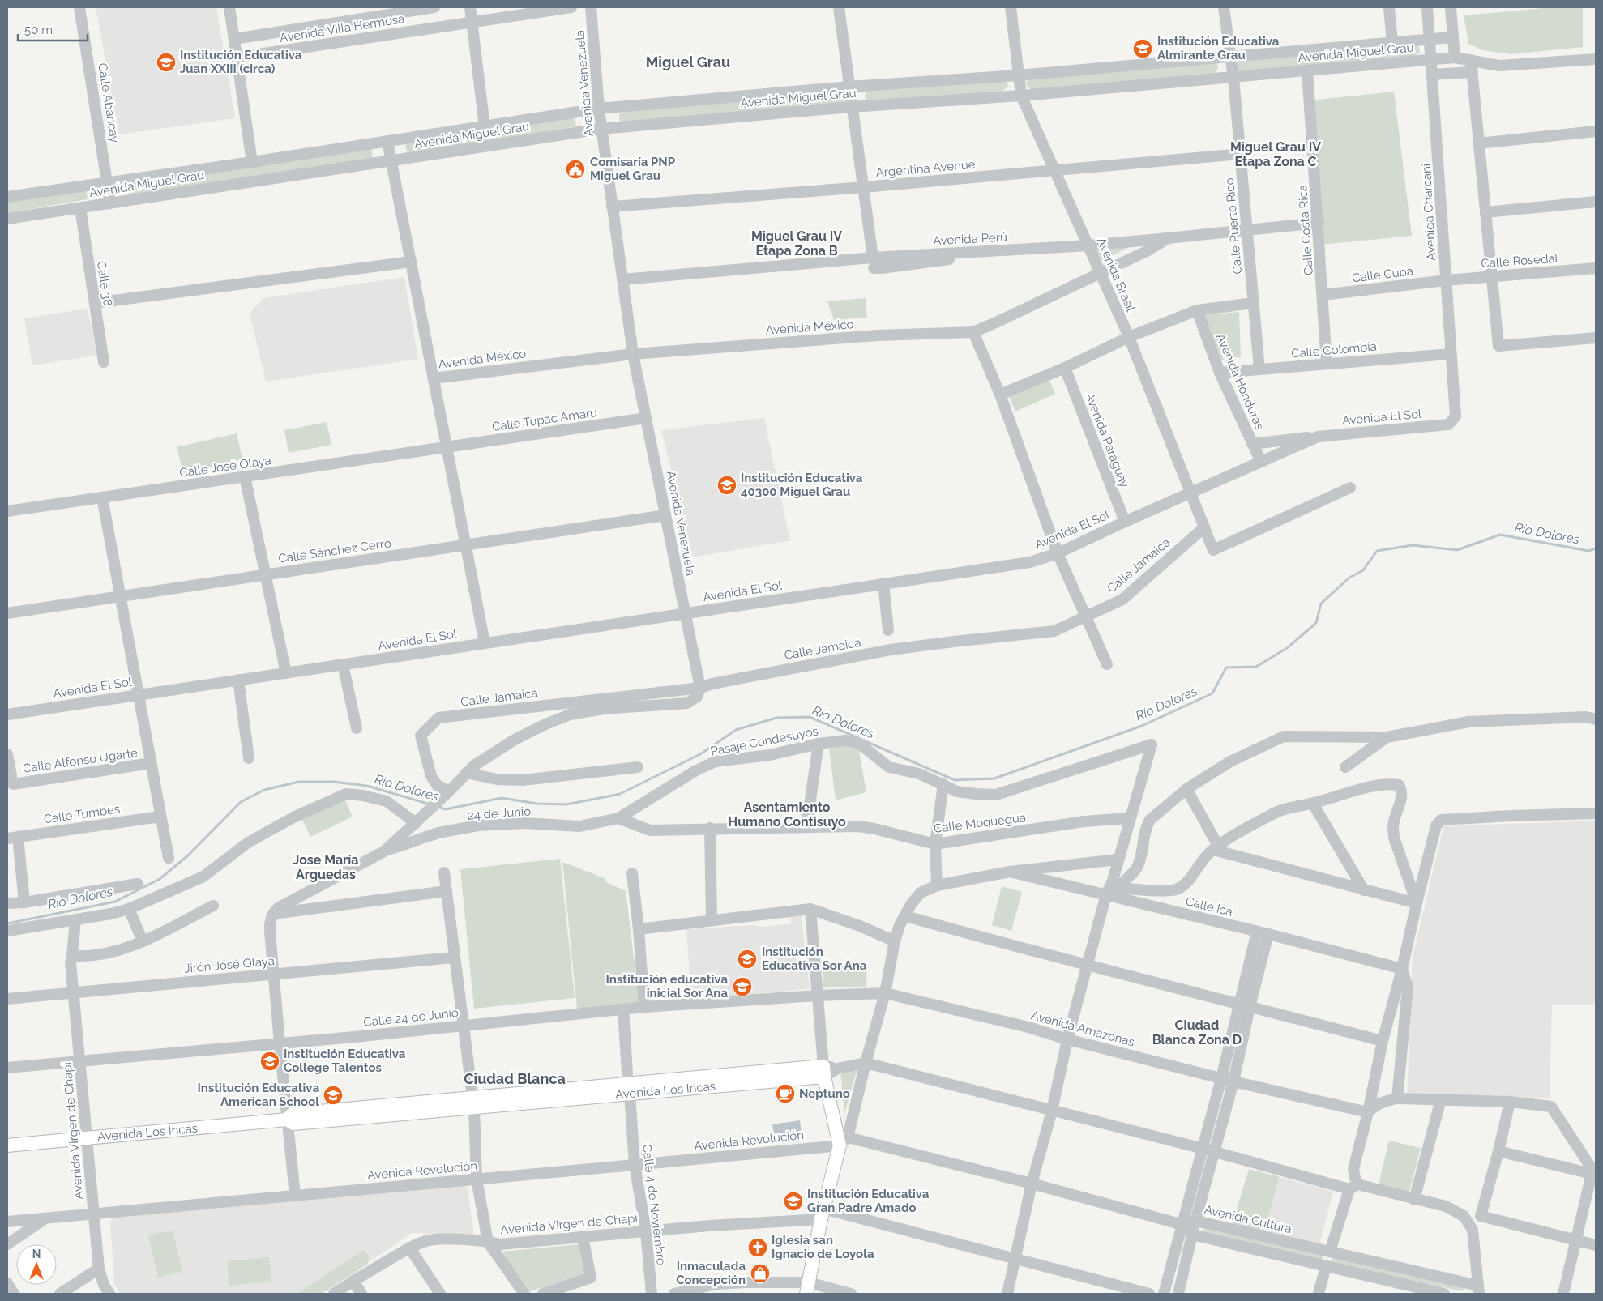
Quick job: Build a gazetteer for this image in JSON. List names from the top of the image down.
{
  "streets": {
    "main road": ["Avenida Los Incas"],
    "street": [
      "Avenida Villa Hermosa",
      "Avenida Miguel Grau",
      "Avenida Venezuela",
      "Calle Abancay",
      "Argentina Avenue",
      "Avenida Charcani",
      "Calle Puerto Rico",
      "Calle Costa Rica",
      "Avenida Perú",
      "Calle Rosedal",
      "Avenida Brasil",
      "Calle Cuba",
      "Calle 38",
      "Avenida México",
      "Calle Colombia",
      "Avenida Honduras",
      "Avenida El Sol",
      "Calle Tupac Amaru",
      "Avenida Paraguay",
      "Calle José Olaya",
      "Calle Sánchez Cerro",
      "Calle Jamaica",
      "Pasaje Condesuyos",
      "Calle Alfonso Ugarte",
      "24 de Junio",
      "Calle Tumbes",
      "Calle Moquegua",
      "Calle Ica",
      "Jirón José Olaya",
      "Calle 24 de Junio",
      "Avenida Amazonas",
      "Avenida Virgen de Chapi",
      "Avenida Revolución",
      "Calle 4 de Noviembre",
      "Avenida Cultura"
    ]
  },
  "crossings": [
    ["Avenida Miguel Grau", "Avenida Venezuela"],
    ["Avenida Miguel Grau", "Calle Abancay"],
    ["Avenida Miguel Grau", "Avenida Charcani"],
    ["Avenida Miguel Grau", "Calle Puerto Rico"],
    ["Avenida Miguel Grau", "Calle Costa Rica"],
    ["Avenida Miguel Grau", "Avenida Brasil"],
    ["Avenida Miguel Grau", "Calle 38"],
    ["Avenida Venezuela", "Argentina Avenue"],
    ["Avenida Venezuela", "Avenida México"],
    ["Avenida Venezuela", "Avenida El Sol"],
    ["Avenida Venezuela", "Calle Tupac Amaru"],
    ["Avenida Venezuela", "Calle Sánchez Cerro"],
    ["Avenida Venezuela", "Calle Jamaica"],
    ["Argentina Avenue", "Calle Puerto Rico"],
    ["Argentina Avenue", "Avenida Brasil"],
    ["Avenida Charcani", "Calle Rosedal"],
    ["Avenida Charcani", "Calle Cuba"],
    ["Avenida Charcani", "Calle Colombia"],
    ["Avenida Charcani", "Avenida El Sol"],
    ["Calle Puerto Rico", "Avenida Perú"],
    ["Calle Puerto Rico", "Calle Colombia"],
    ["Calle Costa Rica", "Avenida Perú"],
    ["Calle Costa Rica", "Calle Cuba"],
    ["Calle Costa Rica", "Calle Colombia"],
    ["Avenida Perú", "Avenida Brasil"],
    ["Avenida Perú", "Avenida México"],
    ["Calle Rosedal", "Calle Cuba"],
    ["Avenida Brasil", "Avenida México"],
    ["Avenida Brasil", "Avenida El Sol"],
    ["Avenida Brasil", "Calle Jamaica"],
    ["Calle Colombia", "Avenida Honduras"],
    ["Avenida Honduras", "Avenida El Sol"],
    ["Avenida El Sol", "Avenida Paraguay"],
    ["Calle Tupac Amaru", "Calle José Olaya"],
    ["Pasaje Condesuyos", "24 de Junio"],
    ["Pasaje Condesuyos", "Calle Moquegua"],
    ["24 de Junio", "Calle Moquegua"],
    ["Jirón José Olaya", "Avenida Virgen de Chapi"],
    ["Calle 24 de Junio", "Avenida Amazonas"],
    ["Calle 24 de Junio", "Avenida Virgen de Chapi"],
    ["Avenida Los Incas", "Avenida Virgen de Chapi"],
    ["Avenida Los Incas", "Calle 4 de Noviembre"],
    ["Avenida Virgen de Chapi", "Avenida Revolución"],
    ["Avenida Virgen de Chapi", "Calle 4 de Noviembre"],
    ["Avenida Revolución", "Calle 4 de Noviembre"],
    ["Avenida Revolución", "Avenida Cultura"]
  ],
  "districts": [
    "Miguel Grau",
    "Miguel Grau IV Etapa Zona C",
    "Miguel Grau IV Etapa Zona B",
    "Asentamiento Humano Contisuyo",
    "Jose María Arguedas",
    "Ciudad Blanca Zona D",
    "Ciudad Blanca"
  ],
  "water": ["Río Dolores"],
  "places": {
    "school or university": [
      "Institución Educativa Almirante Grau",
      "Institución Educativa Juan XXIII (circa)",
      "Institución Educativa 40300 Miguel Grau",
      "Institución Educativa Sor Ana",
      "Institución educativa inicial Sor Ana",
      "Institución Educativa College Talentos",
      "Institución Educativa American School",
      "Institución Educativa Gran Padre Amado"
    ],
    "public building": ["Comisaría PNP Miguel Grau"],
    "cafe": ["Neptuno"],
    "church": ["Iglesia san Ignacio de Loyola"],
    "shop": ["Inmaculada Concepción"]
  },
  "scale_bar": "50 m",
  "north": "top"
}
